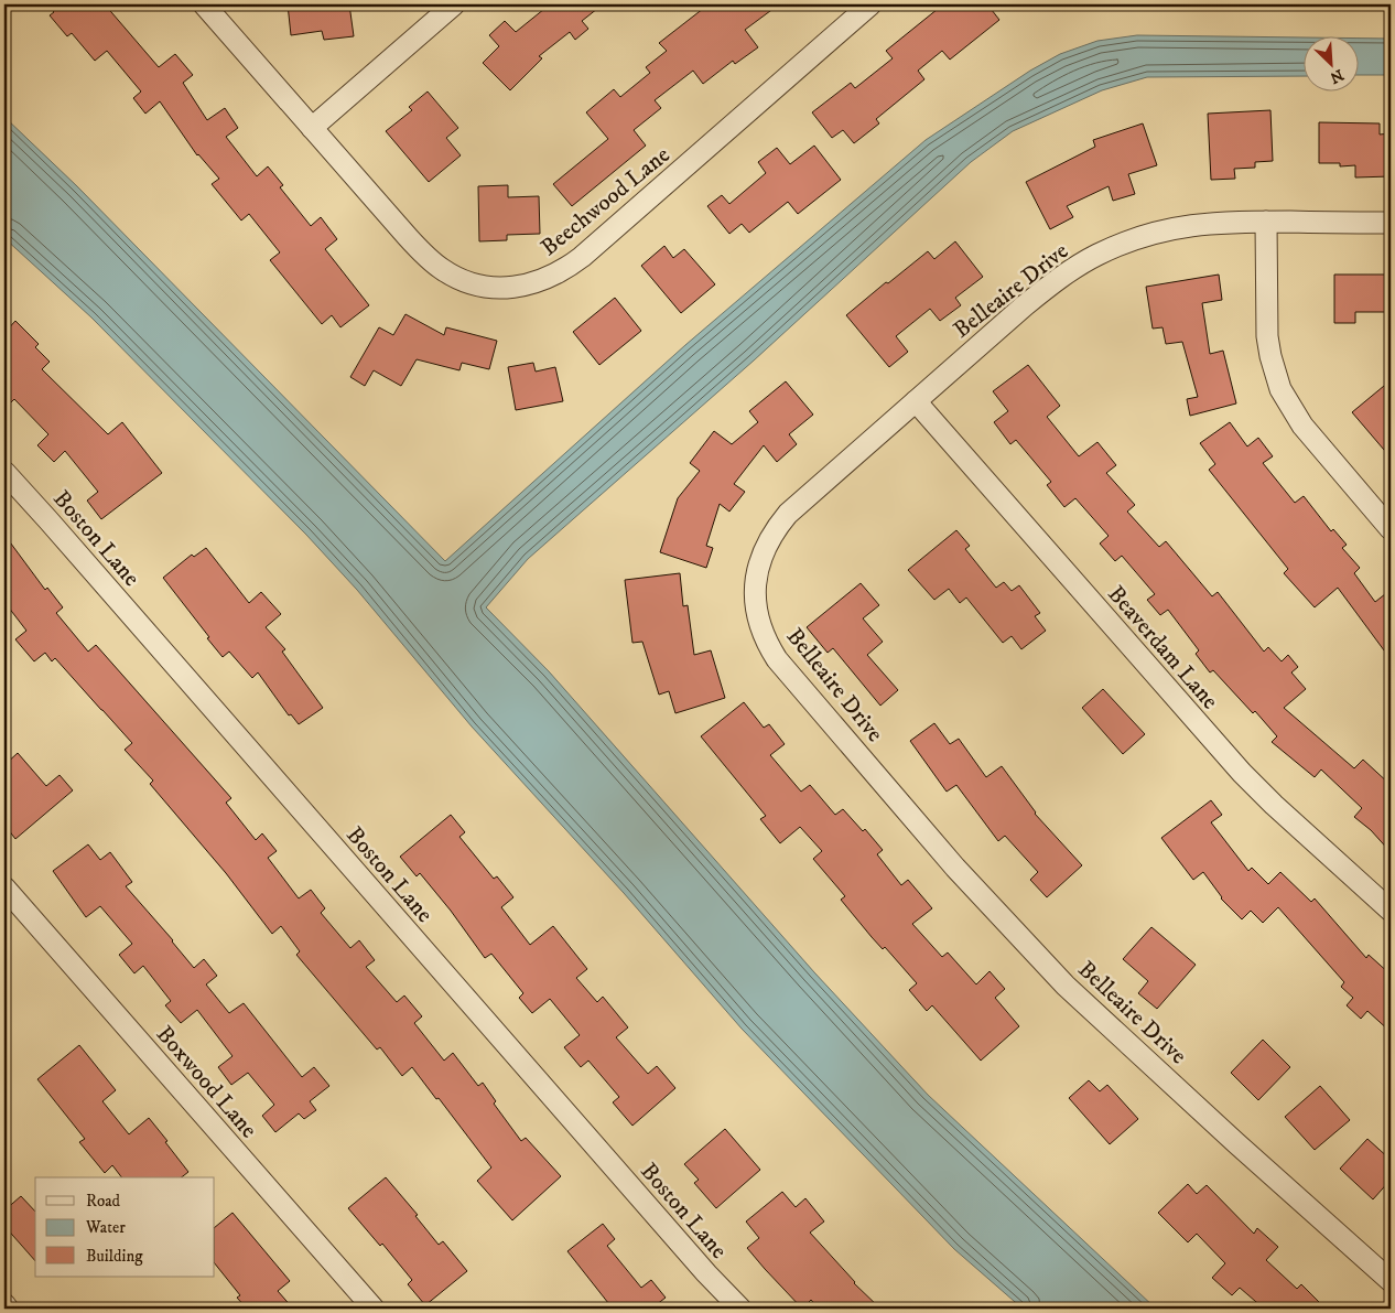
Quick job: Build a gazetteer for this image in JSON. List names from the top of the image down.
{
  "streets": {
    "street": [
      "Beechwood Lane",
      "Belleaire Drive",
      "Boston Lane",
      "Beaverdam Lane",
      "Boxwood Lane"
    ]
  },
  "crossings": [
    ["Belleaire Drive", "Beaverdam Lane"]
  ],
  "legend": ["Road", "Water", "Building"],
  "north": "bottom right"
}
